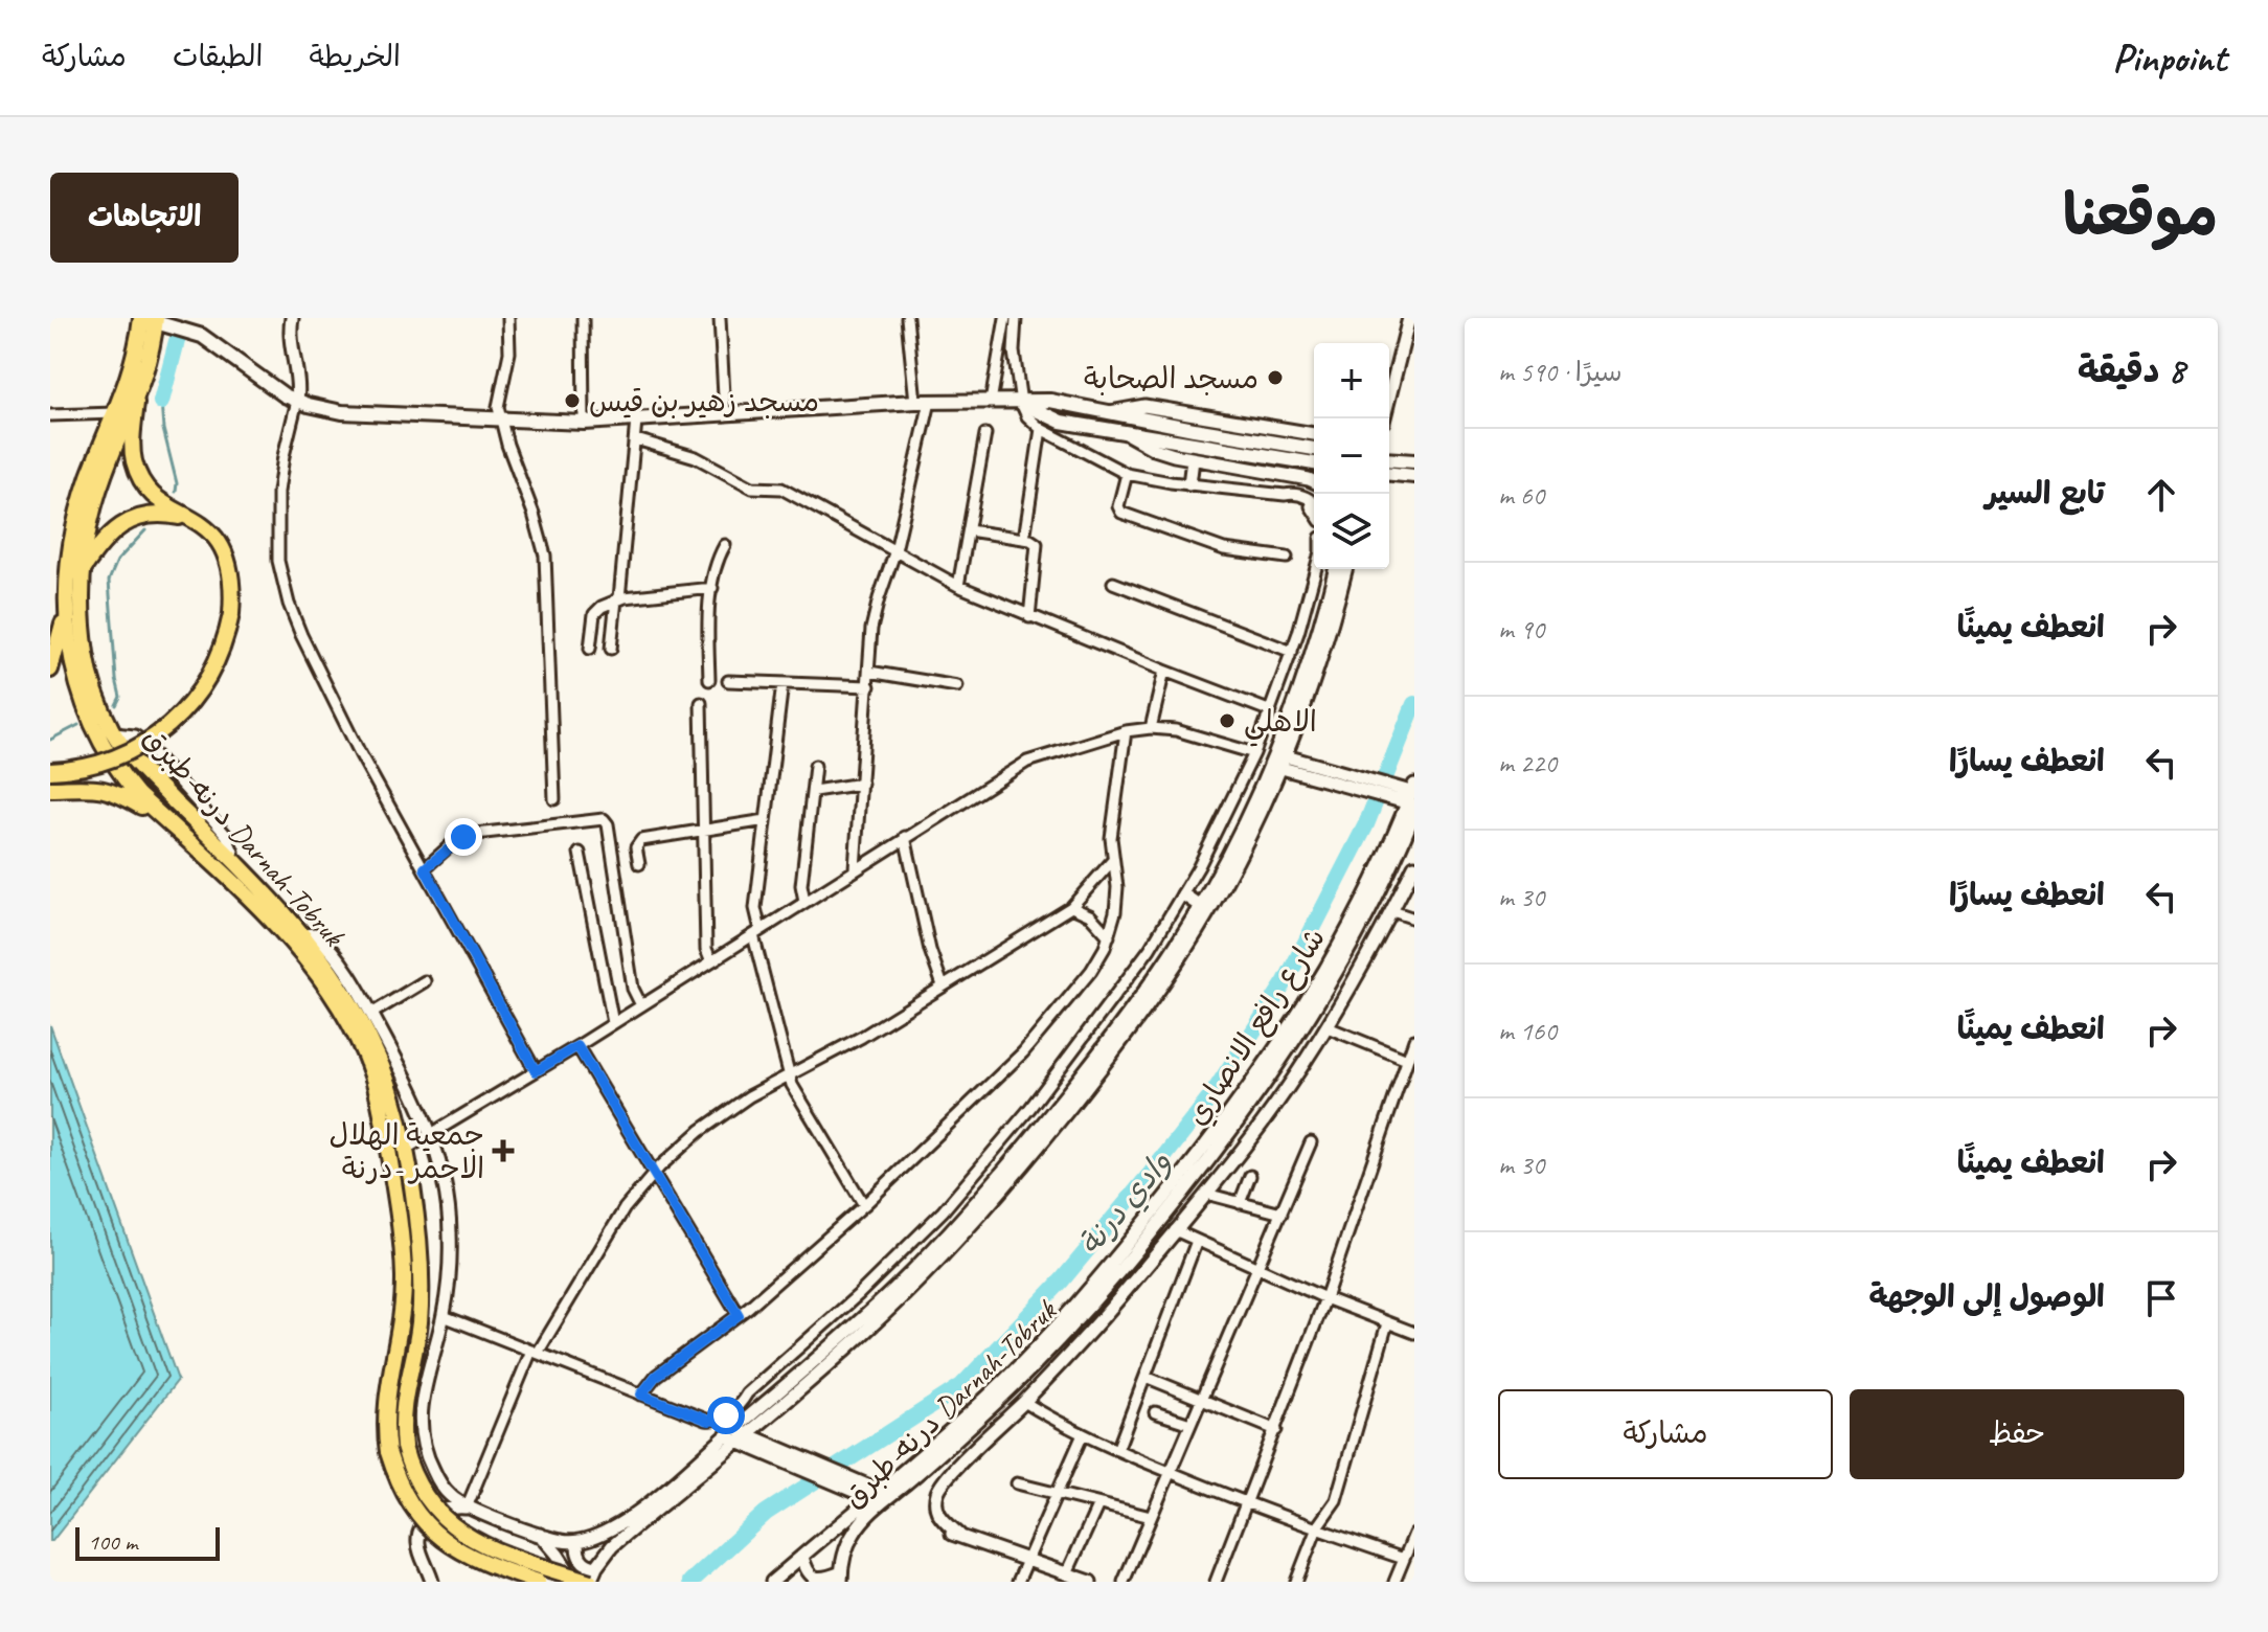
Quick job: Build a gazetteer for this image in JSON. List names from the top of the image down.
{
  "streets": {
    "main road": ["درنه-طبرق Darnah-Tobruk"],
    "street": ["شارع رافع الانصاري"]
  },
  "crossings": [
    ["درنه-طبرق Darnah-Tobruk", "شارع رافع الانصاري"]
  ],
  "water": ["وادي درنة"],
  "places": {
    "other": ["مسجد الصحابة", "مسجد زهير بن قيس", "الاهلي"],
    "health": ["جمعية الهلال الاحمر -درنة"]
  },
  "scale_bar": "100 m",
  "page": {
    "header": "Pinpoint",
    "nav": ["الخريطة", "الطبقات", "مشاركة"],
    "title": "موقعنا",
    "buttons": [
      "الاتجاهات",
      ["حفظ", "مشاركة"]
    ],
    "heading": ["8 دقيقة", "سيرًا · 590 m"],
    "map_buttons": ["+", "−"],
    "list": [
      ["تابع السير", "60 m"],
      ["انعطف يمينًا", "90 m"],
      ["انعطف يسارًا", "220 m"],
      ["انعطف يسارًا", "30 m"],
      ["انعطف يمينًا", "160 m"],
      ["انعطف يمينًا", "30 m"],
      "الوصول إلى الوجهة"
    ],
    "scale": "100 m"
  }
}
